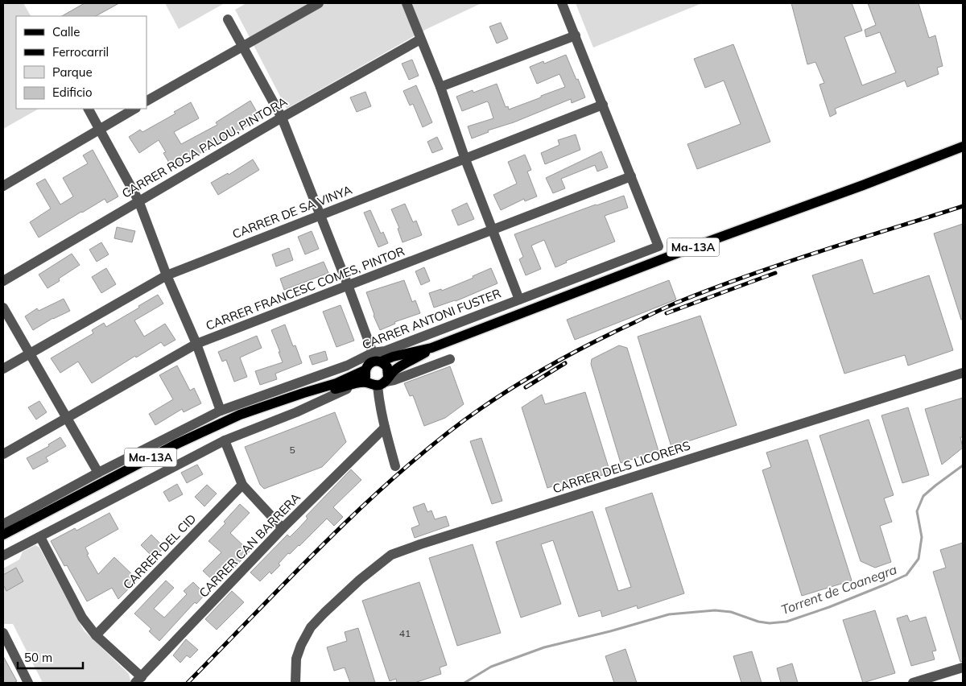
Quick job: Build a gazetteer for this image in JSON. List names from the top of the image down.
{
  "streets": {
    "main road": ["Ma-13A"],
    "street": [
      "CARRER ROSA PALOU, PINTORA",
      "CARRER DE SA VINYA",
      "CARRER FRANCESC COMES, PINTOR",
      "CARRER ANTONI FUSTER",
      "CARRER DELS LICORERS",
      "CARRER CAN BARRERA",
      "CARRER DEL CID"
    ]
  },
  "crossings": [
    ["CARRER DE SA VINYA", "CARRER ANTONI FUSTER"],
    ["CARRER FRANCESC COMES, PINTOR", "CARRER ANTONI FUSTER"]
  ],
  "water": ["Torrent de Coanegra"],
  "house_numbers": ["5", "41"],
  "legend": [
    "Calle",
    "Ferrocarril",
    "Parque",
    "Edificio"
  ],
  "scale_bar": "50 m"
}
